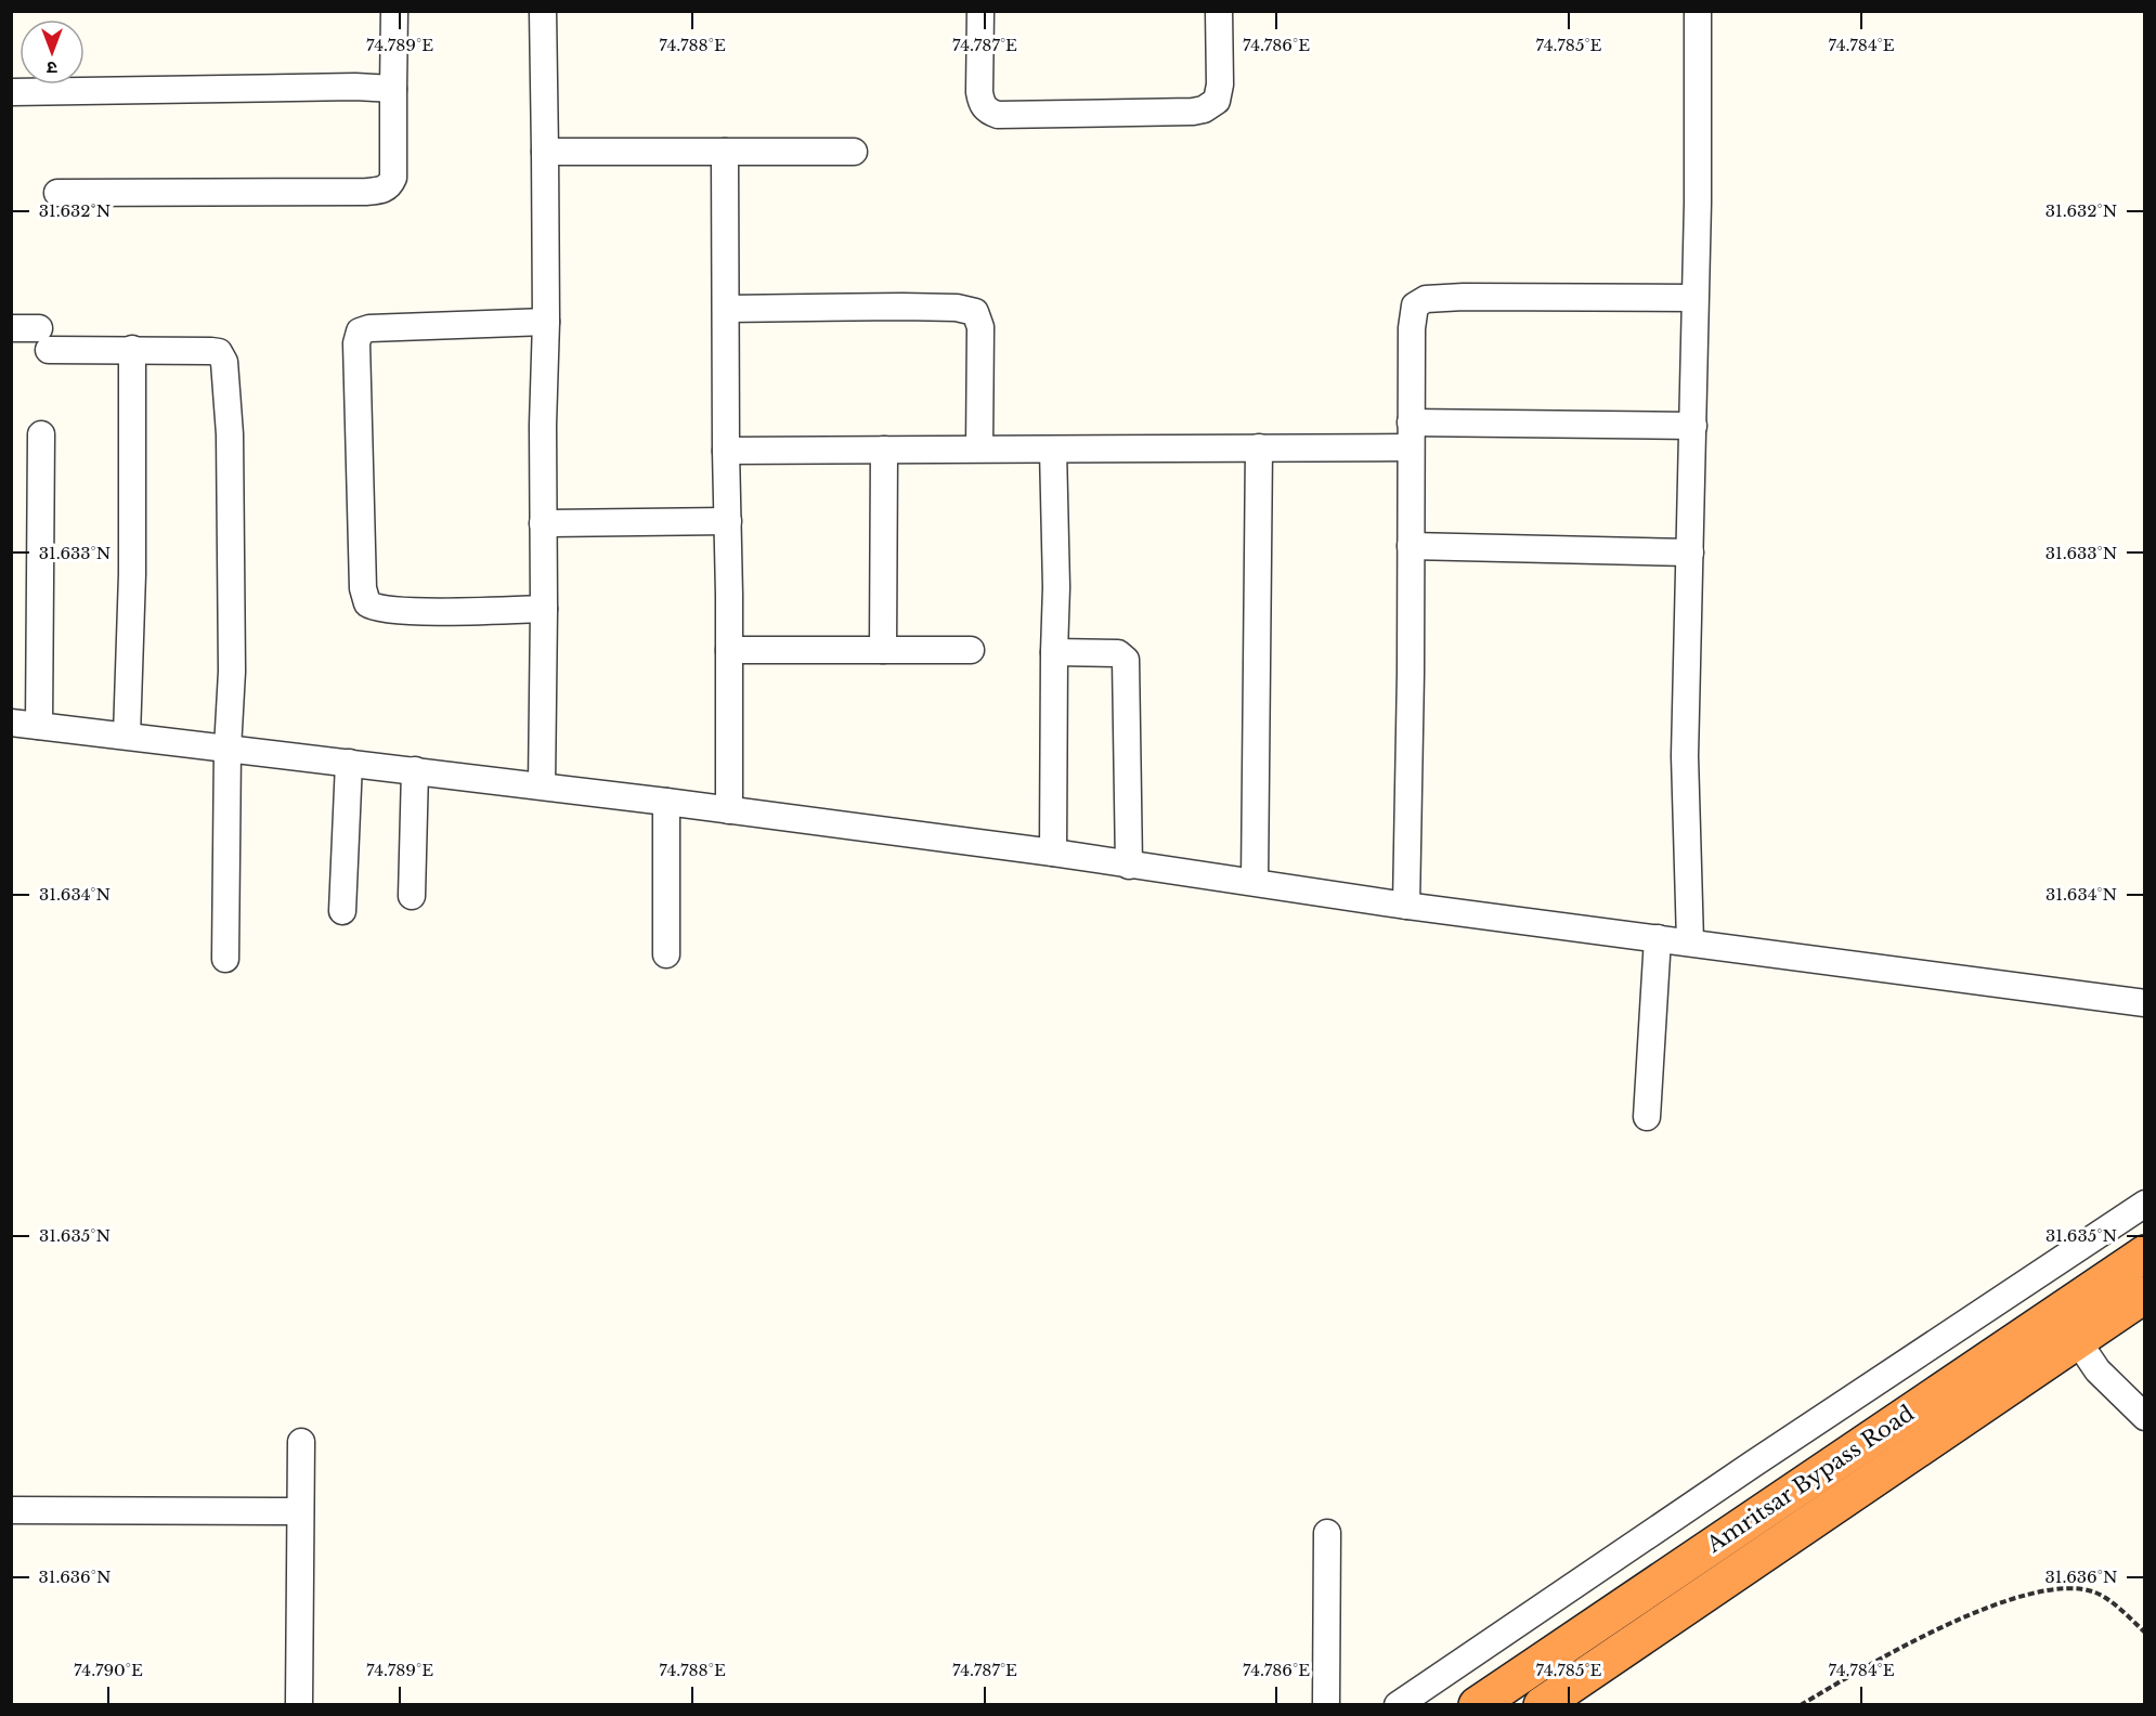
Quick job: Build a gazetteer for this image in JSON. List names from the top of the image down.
{
  "streets": {
    "highway": ["Amritsar Bypass Road"]
  },
  "north": "bottom",
  "coordinates": [
    "74.789°E",
    "74.788°E",
    "74.787°E",
    "74.786°E",
    "74.785°E",
    "74.784°E",
    "31.632°N",
    "31.633°N",
    "31.634°N",
    "31.635°N",
    "31.636°N",
    "74.790°E"
  ]
}
